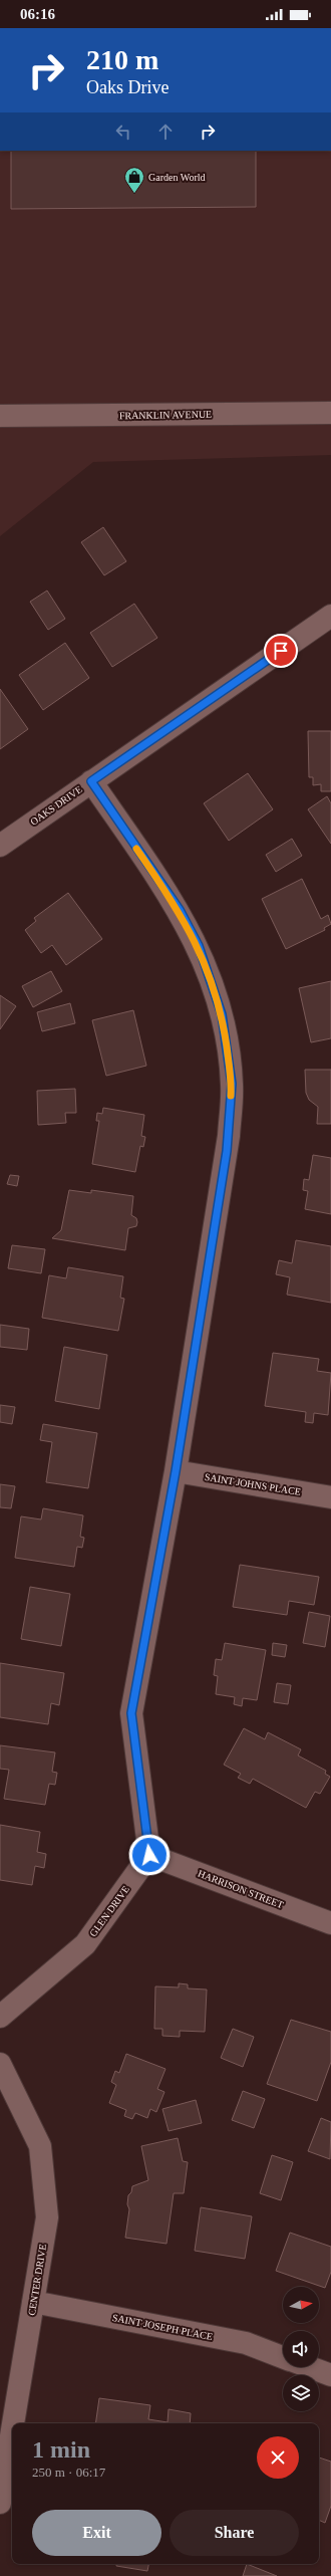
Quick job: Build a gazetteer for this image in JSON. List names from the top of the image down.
{
  "streets": {
    "street": [
      "FRANKLIN AVENUE",
      "OAKS DRIVE",
      "SAINT JOHNS PLACE",
      "HARRISON STREET",
      "GLEN DRIVE",
      "CENTER DRIVE",
      "SAINT JOSEPH PLACE"
    ]
  },
  "crossings": [
    ["HARRISON STREET", "GLEN DRIVE"],
    ["CENTER DRIVE", "SAINT JOSEPH PLACE"]
  ],
  "places": {
    "shop": ["Garden World"]
  },
  "north": "right",
  "page": {
    "status": "06:16",
    "turn": ["210 m", "Oaks Drive"],
    "heading": ["1 min", "250 m · 06:17"],
    "buttons": ["Exit", "Share"]
  }
}
